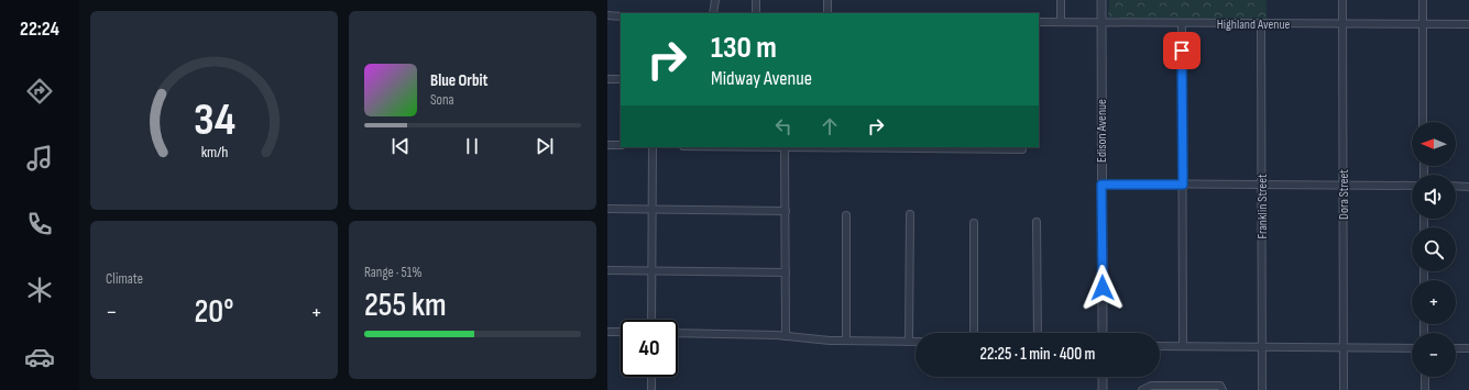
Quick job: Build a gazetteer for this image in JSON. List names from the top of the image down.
{
  "streets": {
    "street": [
      "Highland Avenue",
      "Edison Avenue",
      "Dora Street",
      "Franklin Street"
    ]
  },
  "crossings": [
    ["Highland Avenue", "Edison Avenue"],
    ["Highland Avenue", "Dora Street"],
    ["Highland Avenue", "Franklin Street"]
  ],
  "north": "left",
  "page": {
    "tabs": "22:24",
    "turn": ["130 m", "Midway Avenue"],
    "song": ["Blue Orbit", "Sona"],
    "map_buttons": ["+", "−"],
    "tile": [
      "Climate",
      ["Range · 51%", "255 km"]
    ],
    "heat": ["−", "20°", "+"],
    "limit": "40",
    "trip": "22:25 · 1 min · 400 m",
    "gauge": ["34", "km/h"]
  }
}
